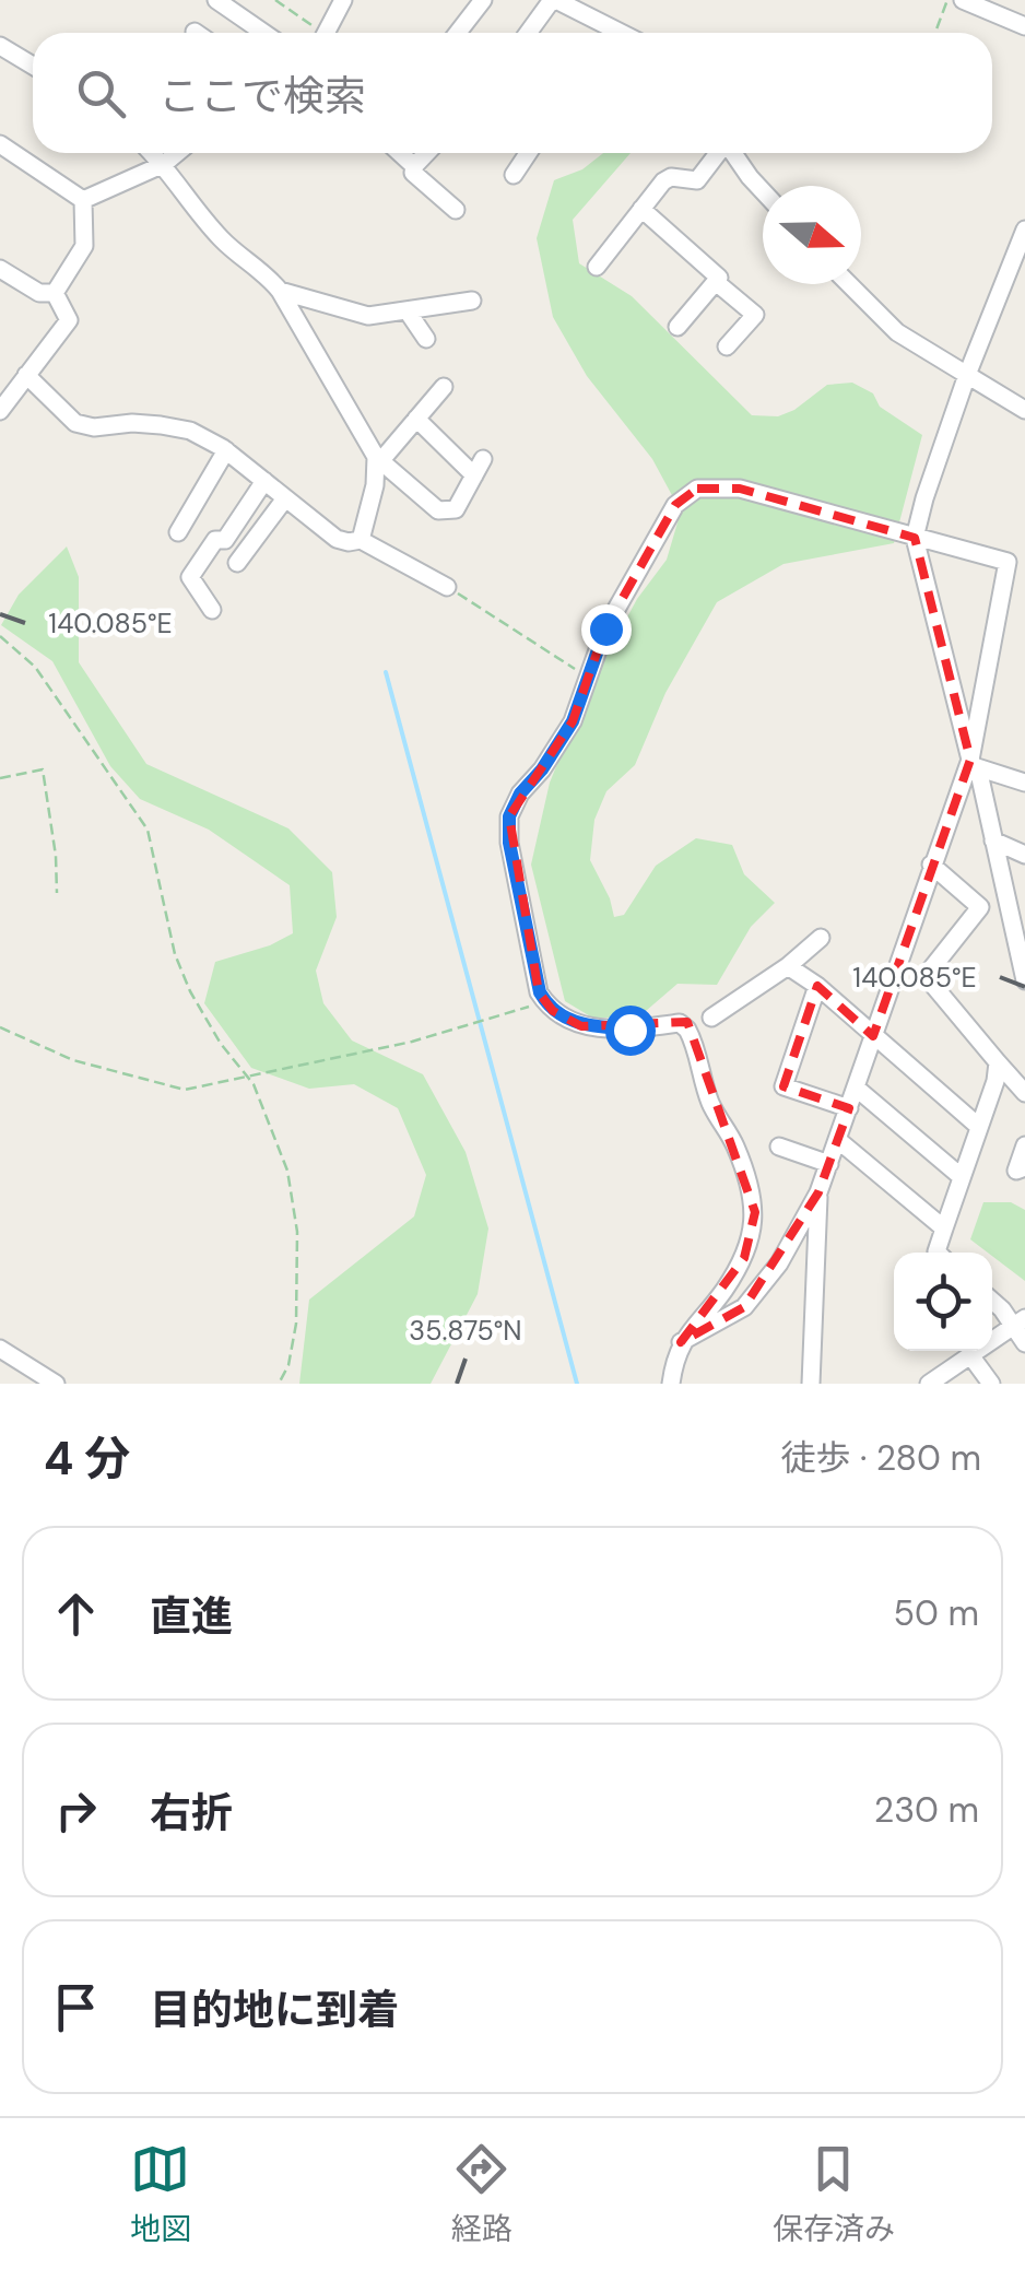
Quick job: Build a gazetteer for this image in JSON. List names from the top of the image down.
{
  "north": "right",
  "page": {
    "search": "ここで検索",
    "heading": ["4 分", "徒歩 · 280 m"],
    "list": [
      ["直進", "50 m"],
      ["右折", "230 m"],
      "目的地に到着"
    ],
    "nav": ["地図", "経路", "保存済み"]
  },
  "coordinates": ["140.085°E", "35.875°N"]
}
